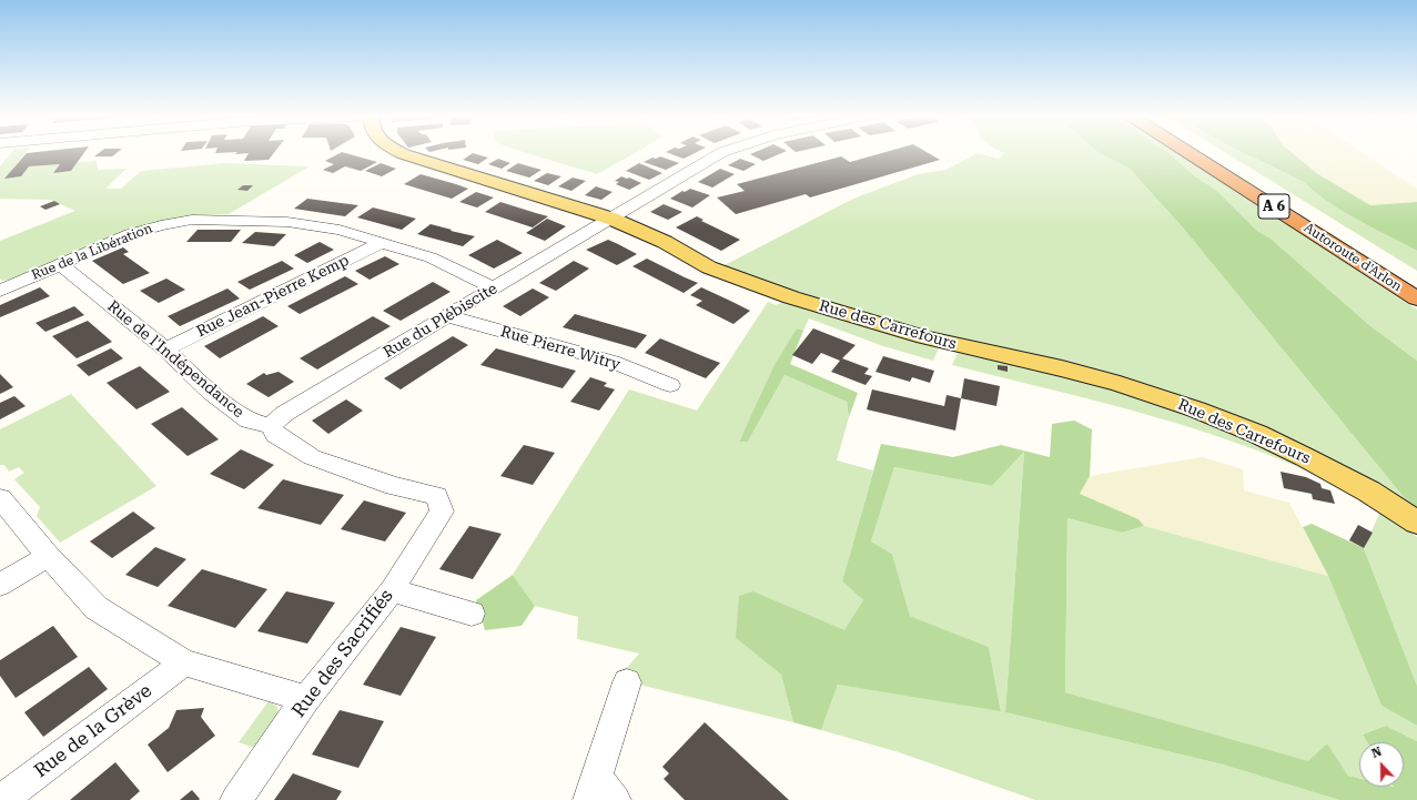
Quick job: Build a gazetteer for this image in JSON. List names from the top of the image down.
{
  "streets": {
    "highway": ["A 6", "Autoroute d'Arlon"],
    "main road": ["Rue des Carrefours"],
    "street": [
      "Rue de la Libération",
      "Rue Jean-Pierre Kemp",
      "Rue du Plébiscite",
      "Rue Pierre Witry",
      "Rue de l'Indépendance",
      "Rue des Sacrifiés",
      "Rue de la Grève"
    ]
  },
  "crossings": [
    ["Rue de la Libération", "Rue Jean-Pierre Kemp"],
    ["Rue de la Libération", "Rue du Plébiscite"],
    ["Rue de la Libération", "Rue de l'Indépendance"],
    ["Rue Jean-Pierre Kemp", "Rue de l'Indépendance"],
    ["Rue du Plébiscite", "Rue des Carrefours"],
    ["Rue du Plébiscite", "Rue Pierre Witry"],
    ["Rue du Plébiscite", "Rue de l'Indépendance"],
    ["Rue du Plébiscite", "Rue des Sacrifiés"],
    ["Rue de l'Indépendance", "Rue des Sacrifiés"]
  ],
  "north": "top"
}
